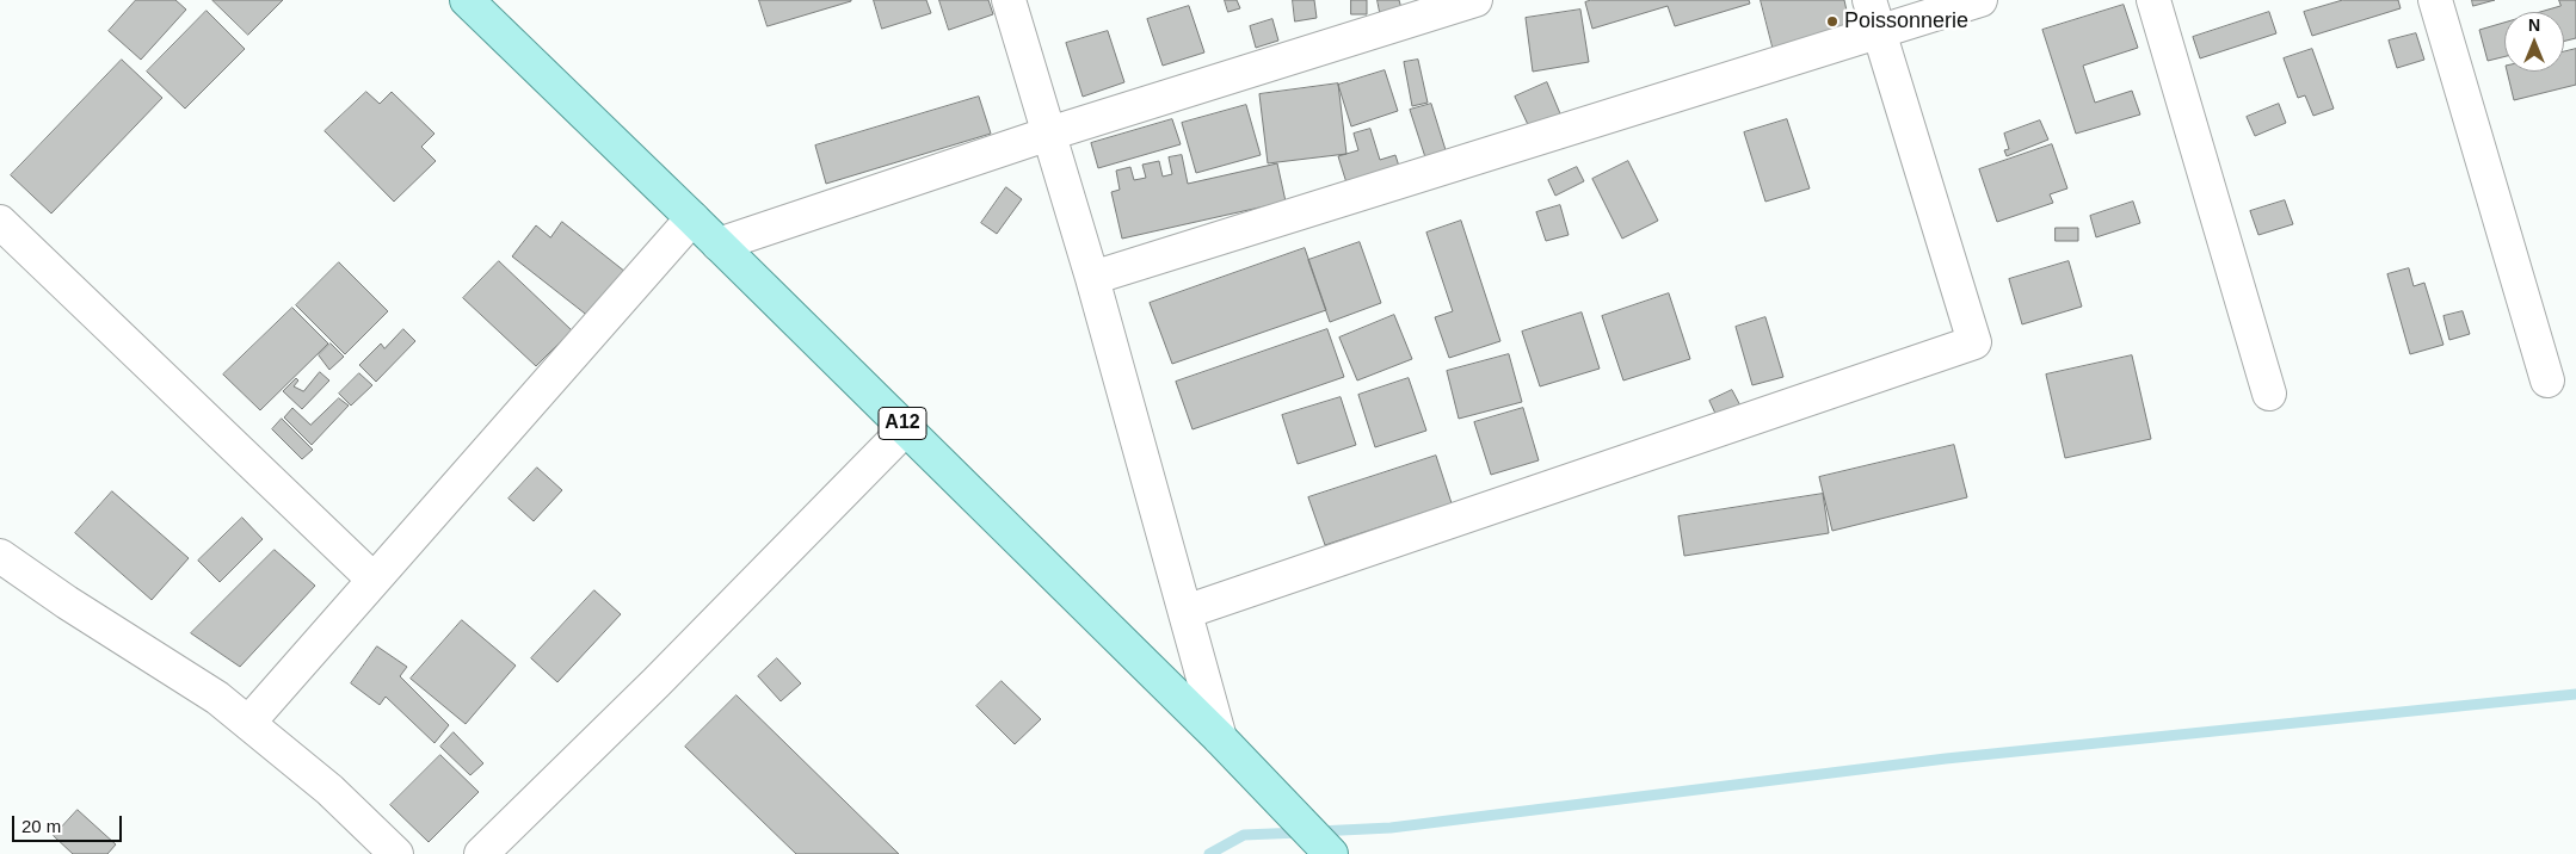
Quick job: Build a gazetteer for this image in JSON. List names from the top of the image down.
{
  "streets": {
    "main road": ["A12"]
  },
  "places": ["Poissonnerie"],
  "scale_bar": "20 m",
  "north": "top"
}
